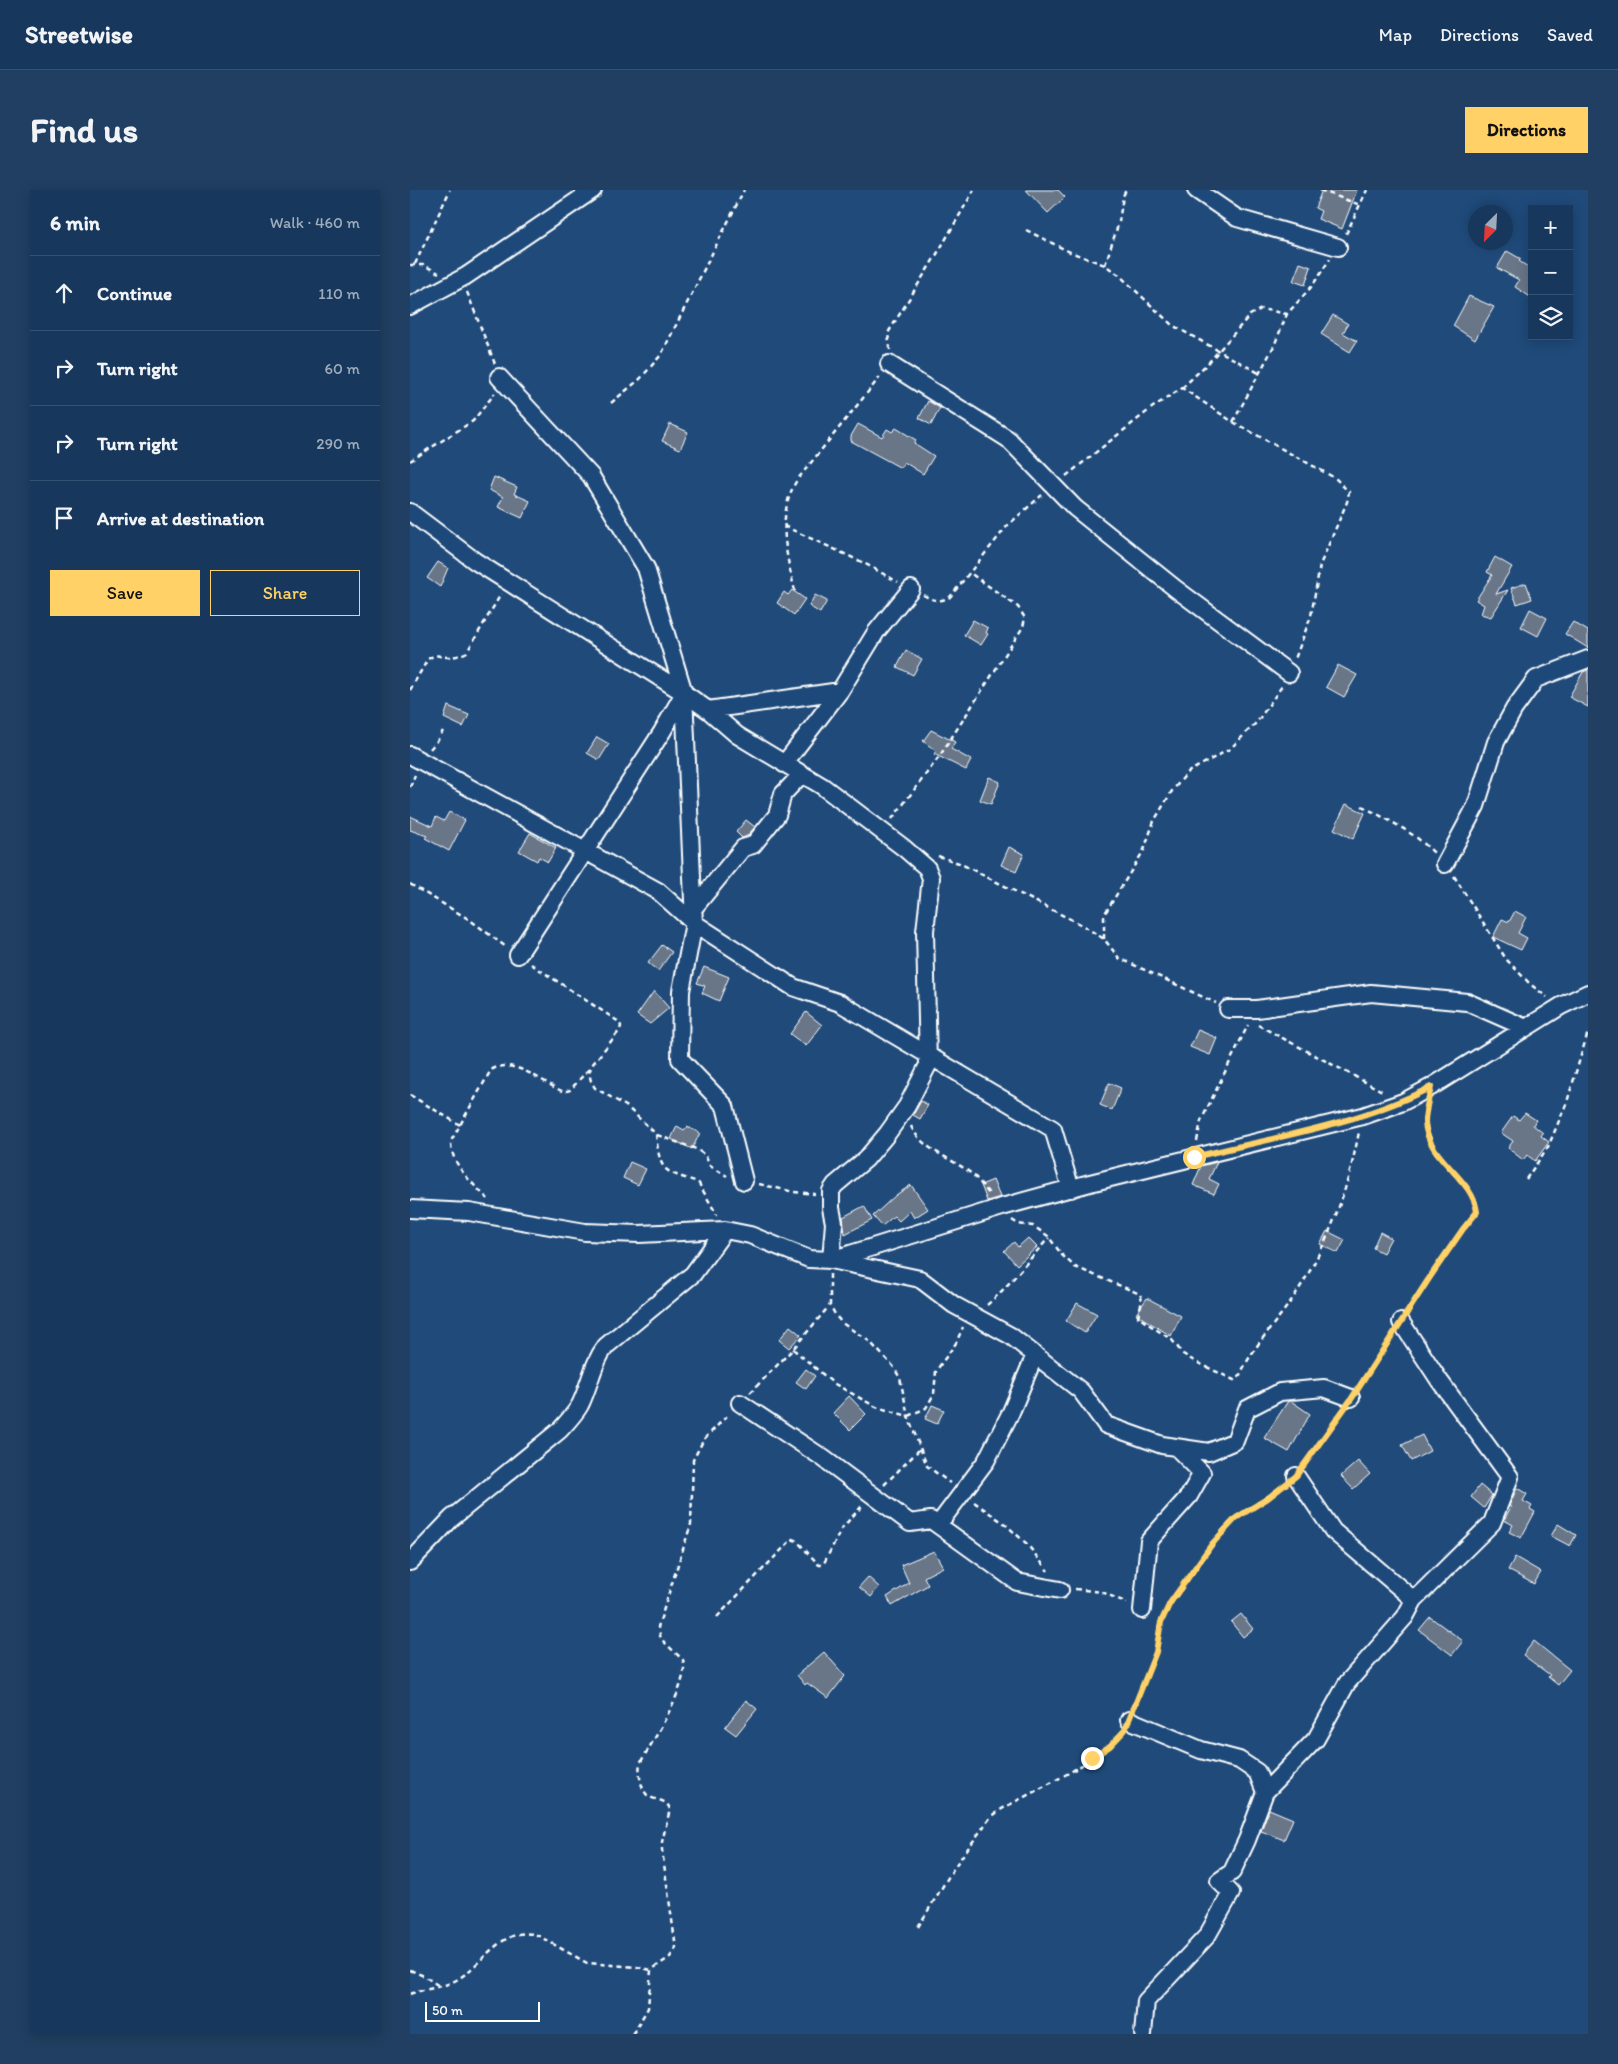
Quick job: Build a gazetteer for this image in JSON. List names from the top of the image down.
{
  "scale_bar": "50 m",
  "north": "bottom left",
  "page": {
    "header": "Streetwise",
    "nav": ["Map", "Directions", "Saved"],
    "buttons": [
      "Directions",
      ["Save", "Share"]
    ],
    "title": "Find us",
    "heading": ["6 min", "Walk · 460 m"],
    "map_buttons": ["+", "−"],
    "list": [
      ["Continue", "110 m"],
      ["Turn right", "60 m"],
      ["Turn right", "290 m"],
      "Arrive at destination"
    ],
    "scale": "50 m"
  }
}
